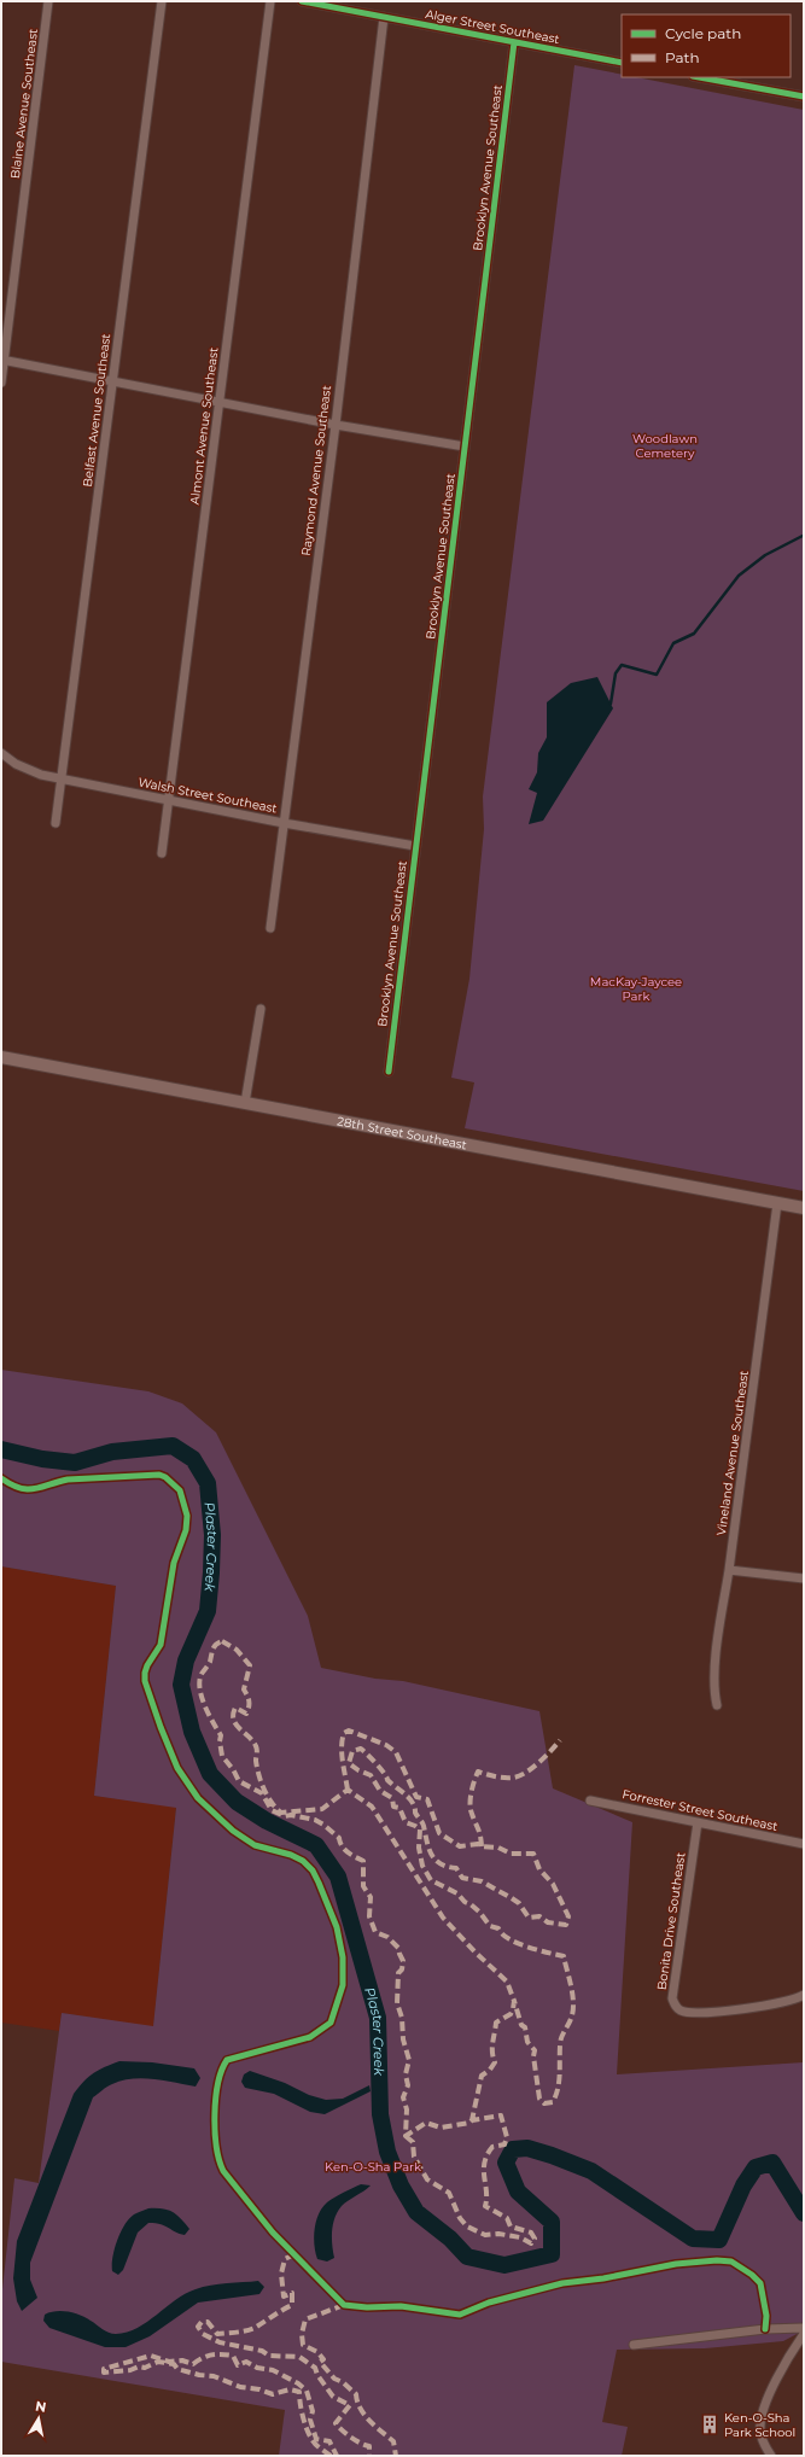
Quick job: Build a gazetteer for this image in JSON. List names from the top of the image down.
{
  "streets": {
    "main road": ["28th Street Southeast"],
    "street": [
      "Alger Street Southeast",
      "Blaine Avenue Southeast",
      "Brooklyn Avenue Southeast",
      "Belfast Avenue Southeast",
      "Almont Avenue Southeast",
      "Raymond Avenue Southeast",
      "Walsh Street Southeast",
      "Vineland Avenue Southeast",
      "Forrester Street Southeast",
      "Bonita Drive Southeast"
    ]
  },
  "crossings": [
    ["Alger Street Southeast", "Brooklyn Avenue Southeast"],
    ["Alger Street Southeast", "Raymond Avenue Southeast"],
    ["Brooklyn Avenue Southeast", "Walsh Street Southeast"],
    ["Belfast Avenue Southeast", "Walsh Street Southeast"],
    ["Almont Avenue Southeast", "Walsh Street Southeast"],
    ["Raymond Avenue Southeast", "Walsh Street Southeast"],
    ["28th Street Southeast", "Vineland Avenue Southeast"],
    ["Forrester Street Southeast", "Bonita Drive Southeast"]
  ],
  "water": ["Plaster Creek"],
  "parks": ["Woodlawn Cemetery", "MacKay-Jaycee Park", "Ken-O-Sha Park"],
  "places": {
    "building": ["Ken-O-Sha Park School"]
  },
  "legend": ["Cycle path", "Path"],
  "north": "top"
}
